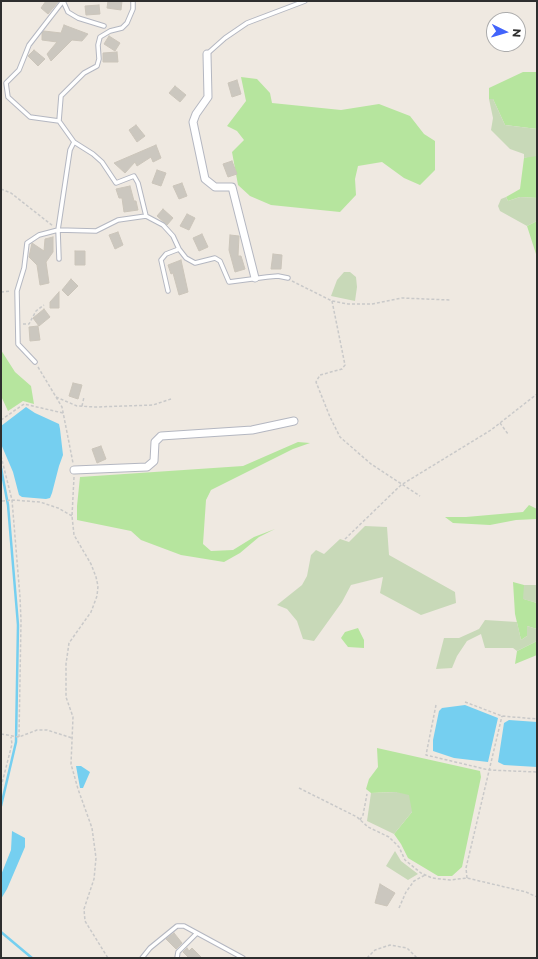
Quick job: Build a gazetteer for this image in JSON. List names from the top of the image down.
{
  "north": "right"
}
